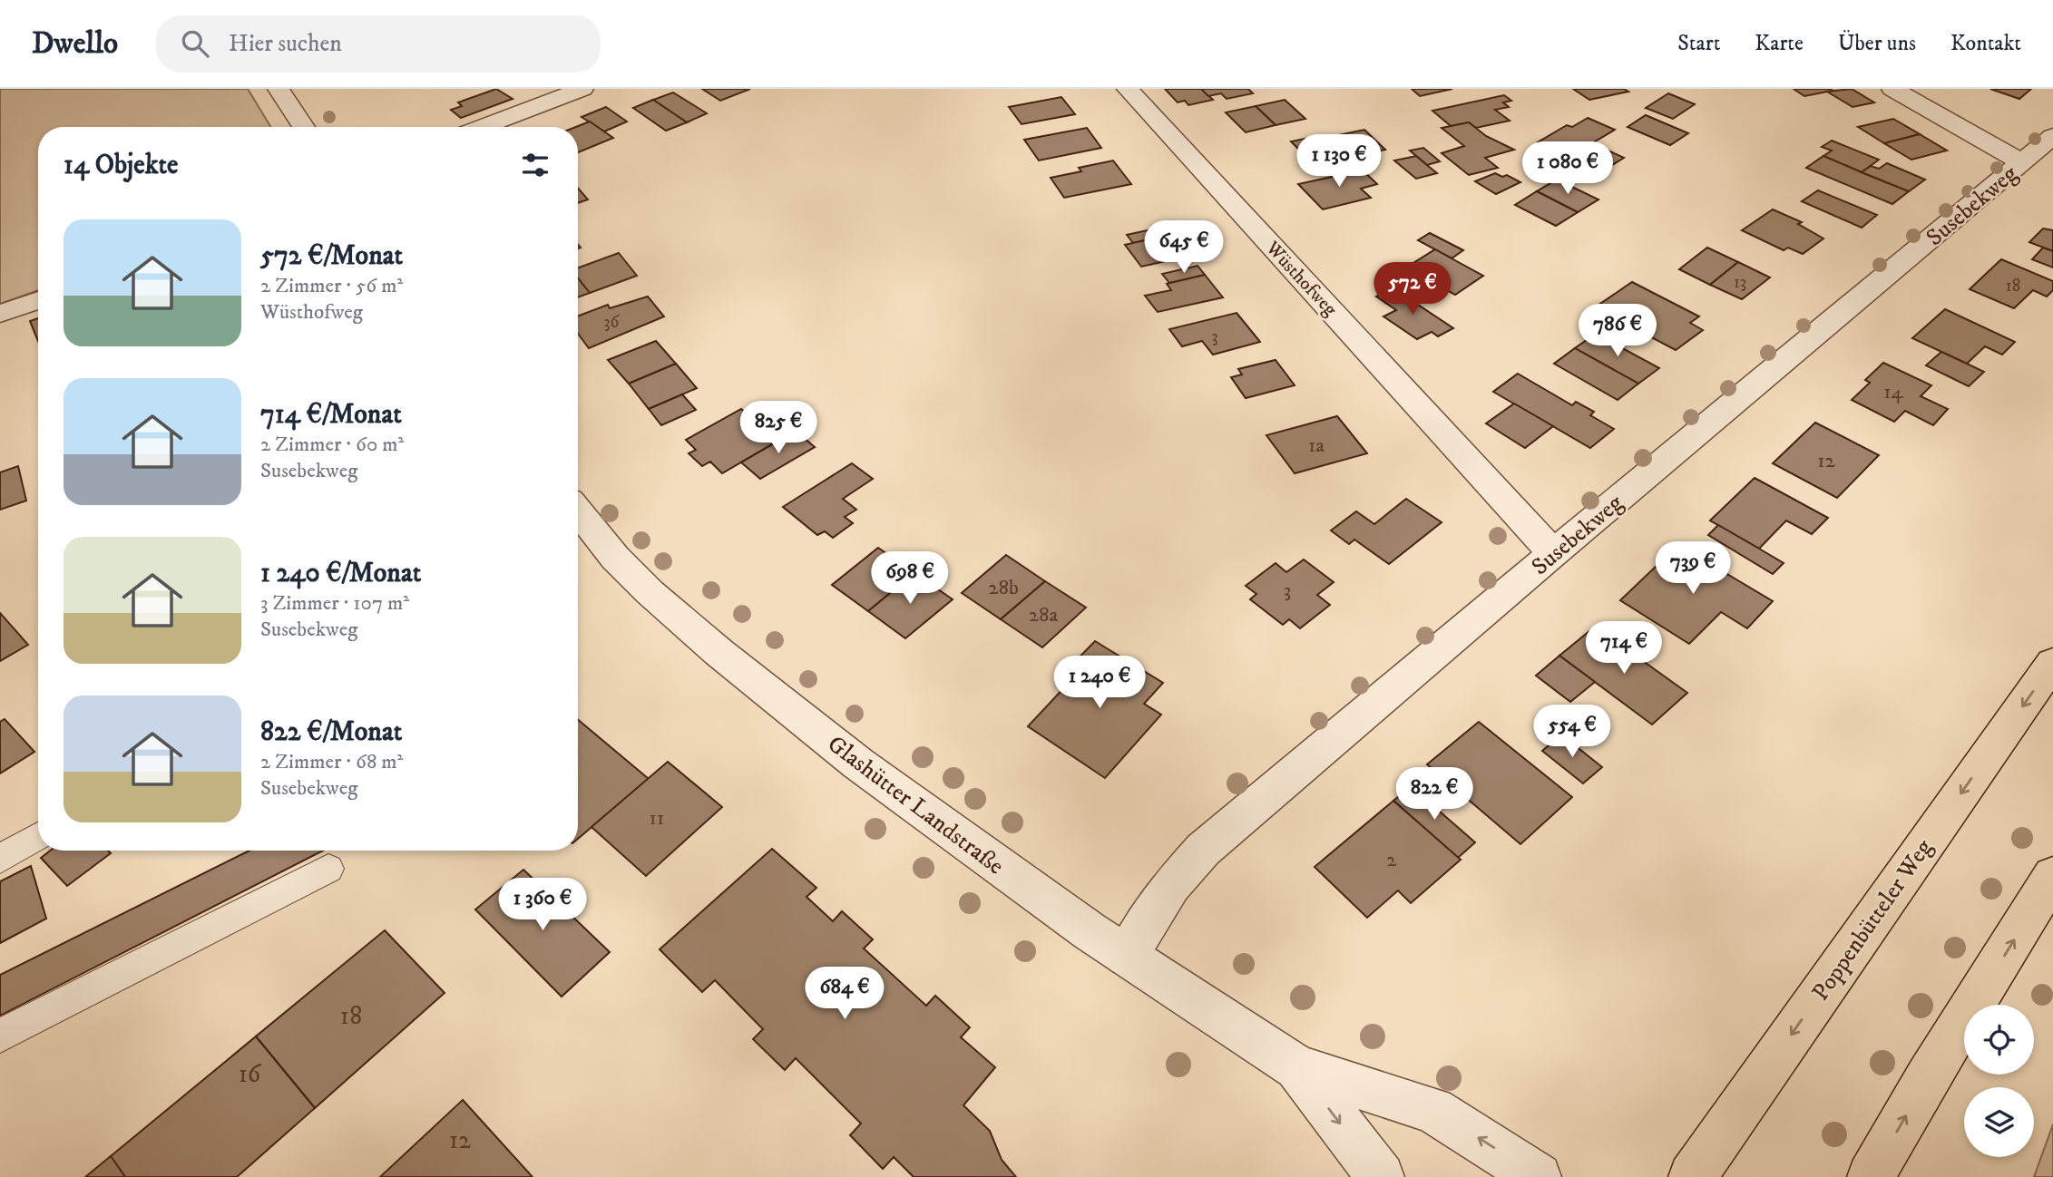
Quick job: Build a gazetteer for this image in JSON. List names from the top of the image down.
{
  "streets": {
    "main road": ["Poppenbütteler Weg"],
    "street": ["Susebekweg", "Wüsthofweg", "Glashütter Landstraße"]
  },
  "crossings": [
    ["Susebekweg", "Wüsthofweg"],
    ["Susebekweg", "Glashütter Landstraße"]
  ],
  "house_numbers": [
    "13",
    "18",
    "36",
    "3",
    "14",
    "1a",
    "12",
    "28b",
    "3",
    "28a",
    "11",
    "2",
    "18",
    "16",
    "12"
  ],
  "page": {
    "header": "Dwello",
    "search": "Hier suchen",
    "nav": [
      "Start",
      "Karte",
      "Über uns",
      "Kontakt"
    ],
    "heading": "14 Objekte",
    "price": [
      "1 130 €",
      "1 080 €",
      "645 €",
      "572 €",
      "786 €",
      "825 €",
      "739 €",
      "698 €",
      "714 €",
      "1 240 €",
      "554 €",
      "822 €",
      "1 360 €",
      "684 €"
    ],
    "list": [
      {
        "name": "572 €/Monat",
        "note": "2 Zimmer · 56 m² · Wüsthofweg"
      },
      {
        "name": "714 €/Monat",
        "note": "2 Zimmer · 60 m² · Susebekweg"
      },
      {
        "name": "1 240 €/Monat",
        "note": "3 Zimmer · 107 m² · Susebekweg"
      },
      {
        "name": "822 €/Monat",
        "note": "2 Zimmer · 68 m² · Susebekweg"
      }
    ]
  }
}
